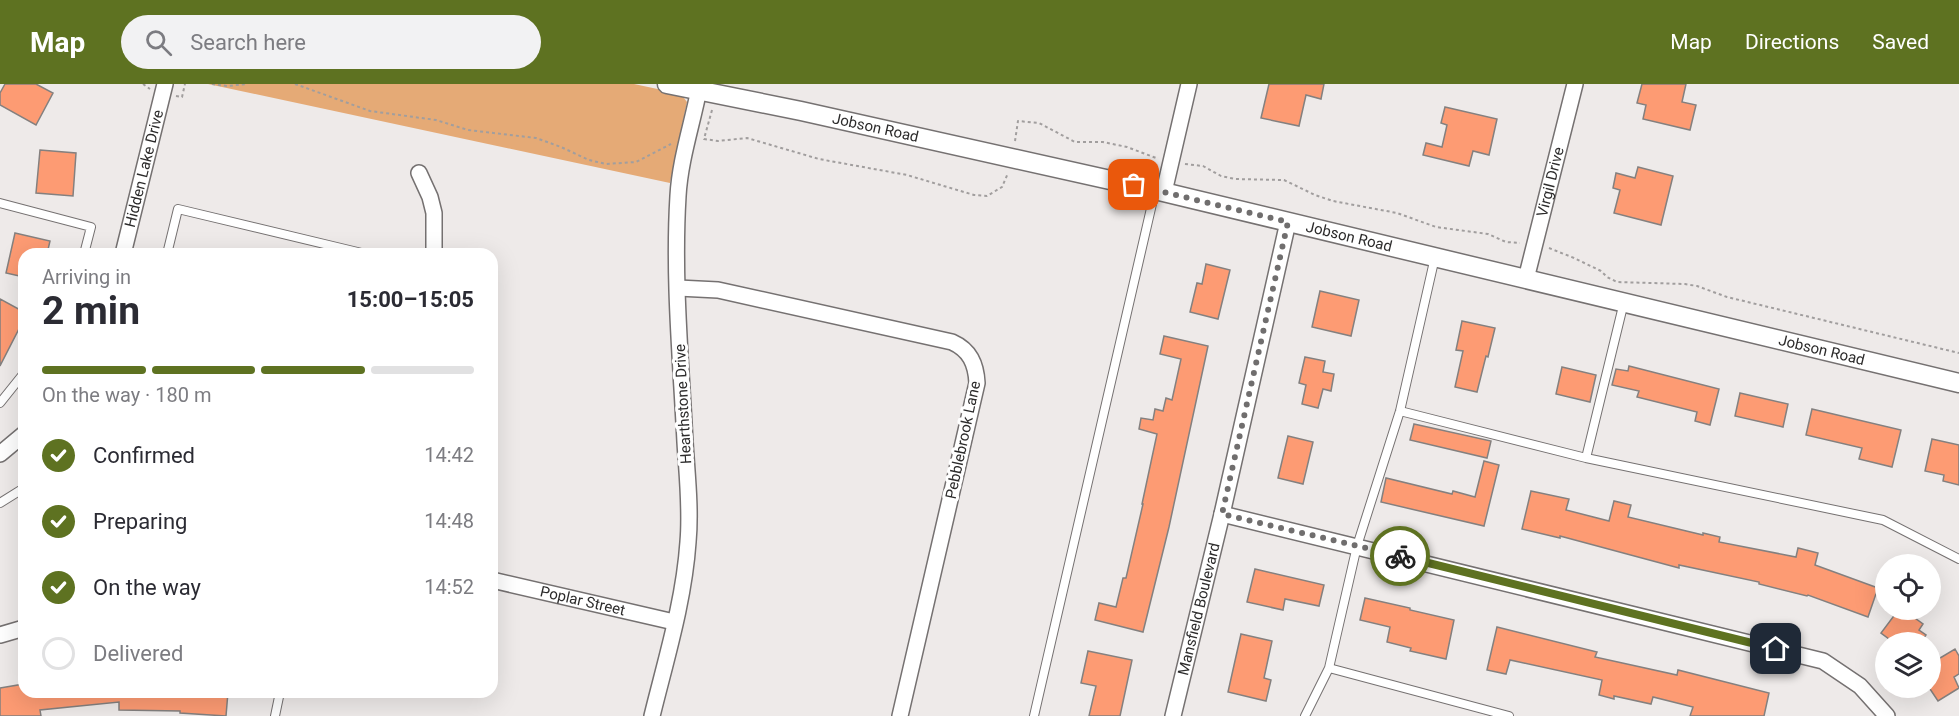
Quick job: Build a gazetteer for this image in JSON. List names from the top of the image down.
{
  "streets": {
    "street": [
      "Jobson Road",
      "Hidden Lake Drive",
      "Virgil Drive",
      "Hearthstone Drive",
      "Pebblebrook Lane",
      "Poplar Street",
      "Mansfield Boulevard"
    ]
  },
  "crossings": [
    ["Jobson Road", "Virgil Drive"],
    ["Jobson Road", "Hearthstone Drive"],
    ["Jobson Road", "Mansfield Boulevard"],
    ["Hearthstone Drive", "Pebblebrook Lane"],
    ["Hearthstone Drive", "Poplar Street"]
  ],
  "page": {
    "header": "Map",
    "search": "Search here",
    "nav": ["Map", "Directions", "Saved"],
    "heading": ["2 min", "Arriving in", "15:00–15:05"],
    "bar": "On the way · 180 m",
    "list": [
      ["Confirmed", "14:42"],
      ["Preparing", "14:48"],
      ["On the way", "14:52"],
      "Delivered"
    ]
  }
}
